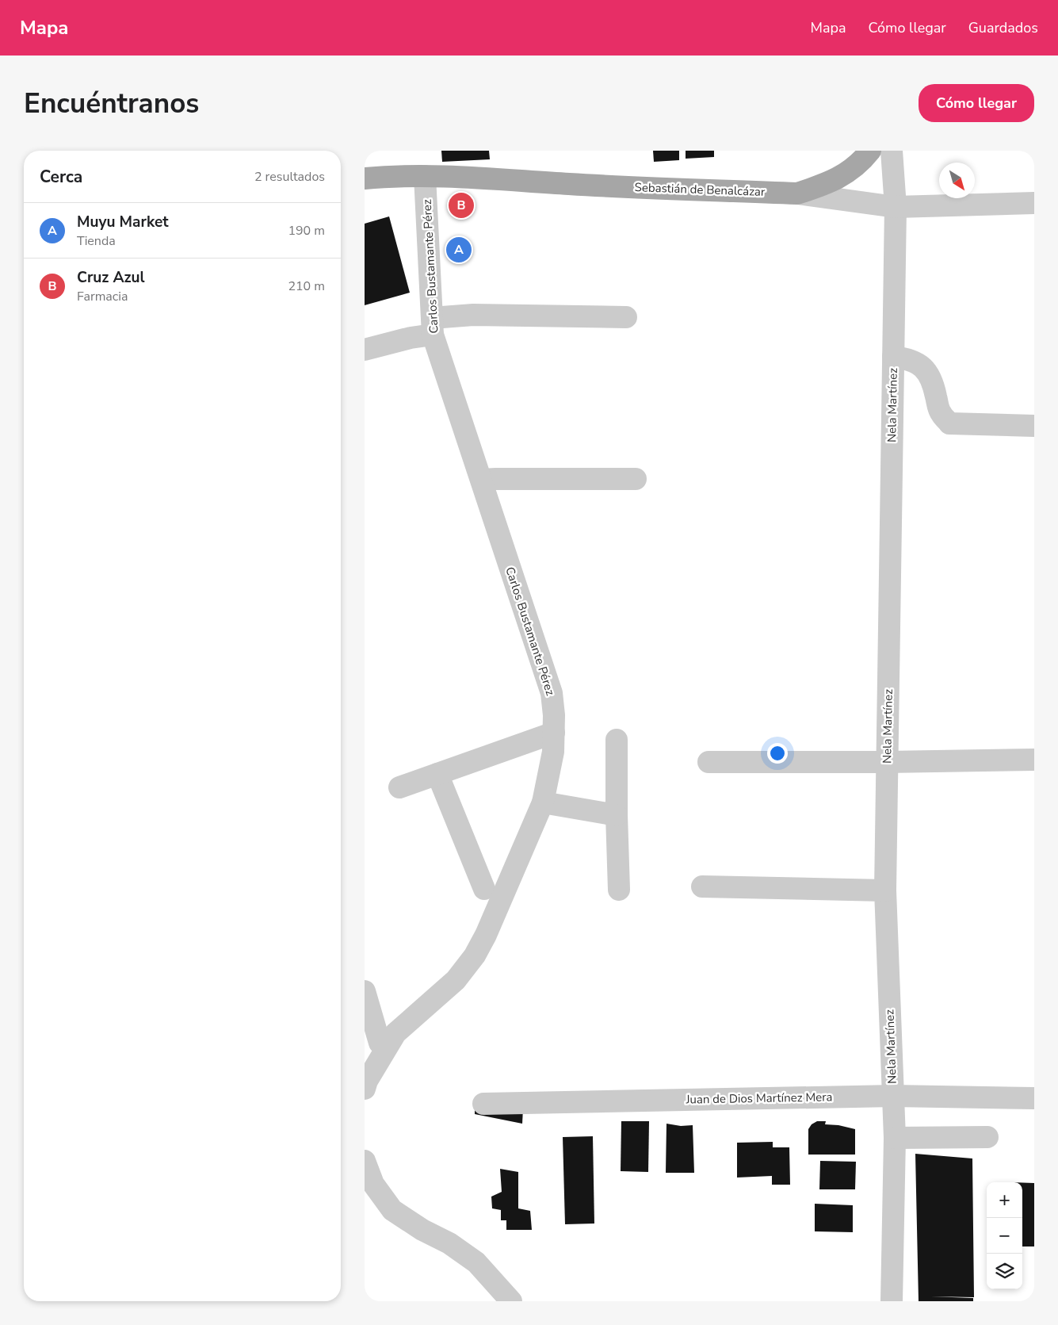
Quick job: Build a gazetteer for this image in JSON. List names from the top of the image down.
{
  "streets": {
    "main road": ["Sebastián de Benalcázar"],
    "street": ["Carlos Bustamante Pérez", "Nela Martínez", "Juan de Dios Martínez Mera"]
  },
  "crossings": [
    ["Sebastián de Benalcázar", "Carlos Bustamante Pérez"],
    ["Sebastián de Benalcázar", "Nela Martínez"],
    ["Nela Martínez", "Juan de Dios Martínez Mera"]
  ],
  "north": "bottom right",
  "page": {
    "header": "Mapa",
    "nav": ["Mapa", "Cómo llegar", "Guardados"],
    "buttons": "Cómo llegar",
    "title": "Encuéntranos",
    "heading": ["Cerca", "2 resultados"],
    "pins": ["B", "A"],
    "list": [
      {
        "mark": "A",
        "name": "Muyu Market",
        "note": "Tienda",
        "value": "190 m"
      },
      {
        "mark": "B",
        "name": "Cruz Azul",
        "note": "Farmacia",
        "value": "210 m"
      }
    ],
    "map_buttons": ["+", "−"]
  }
}
